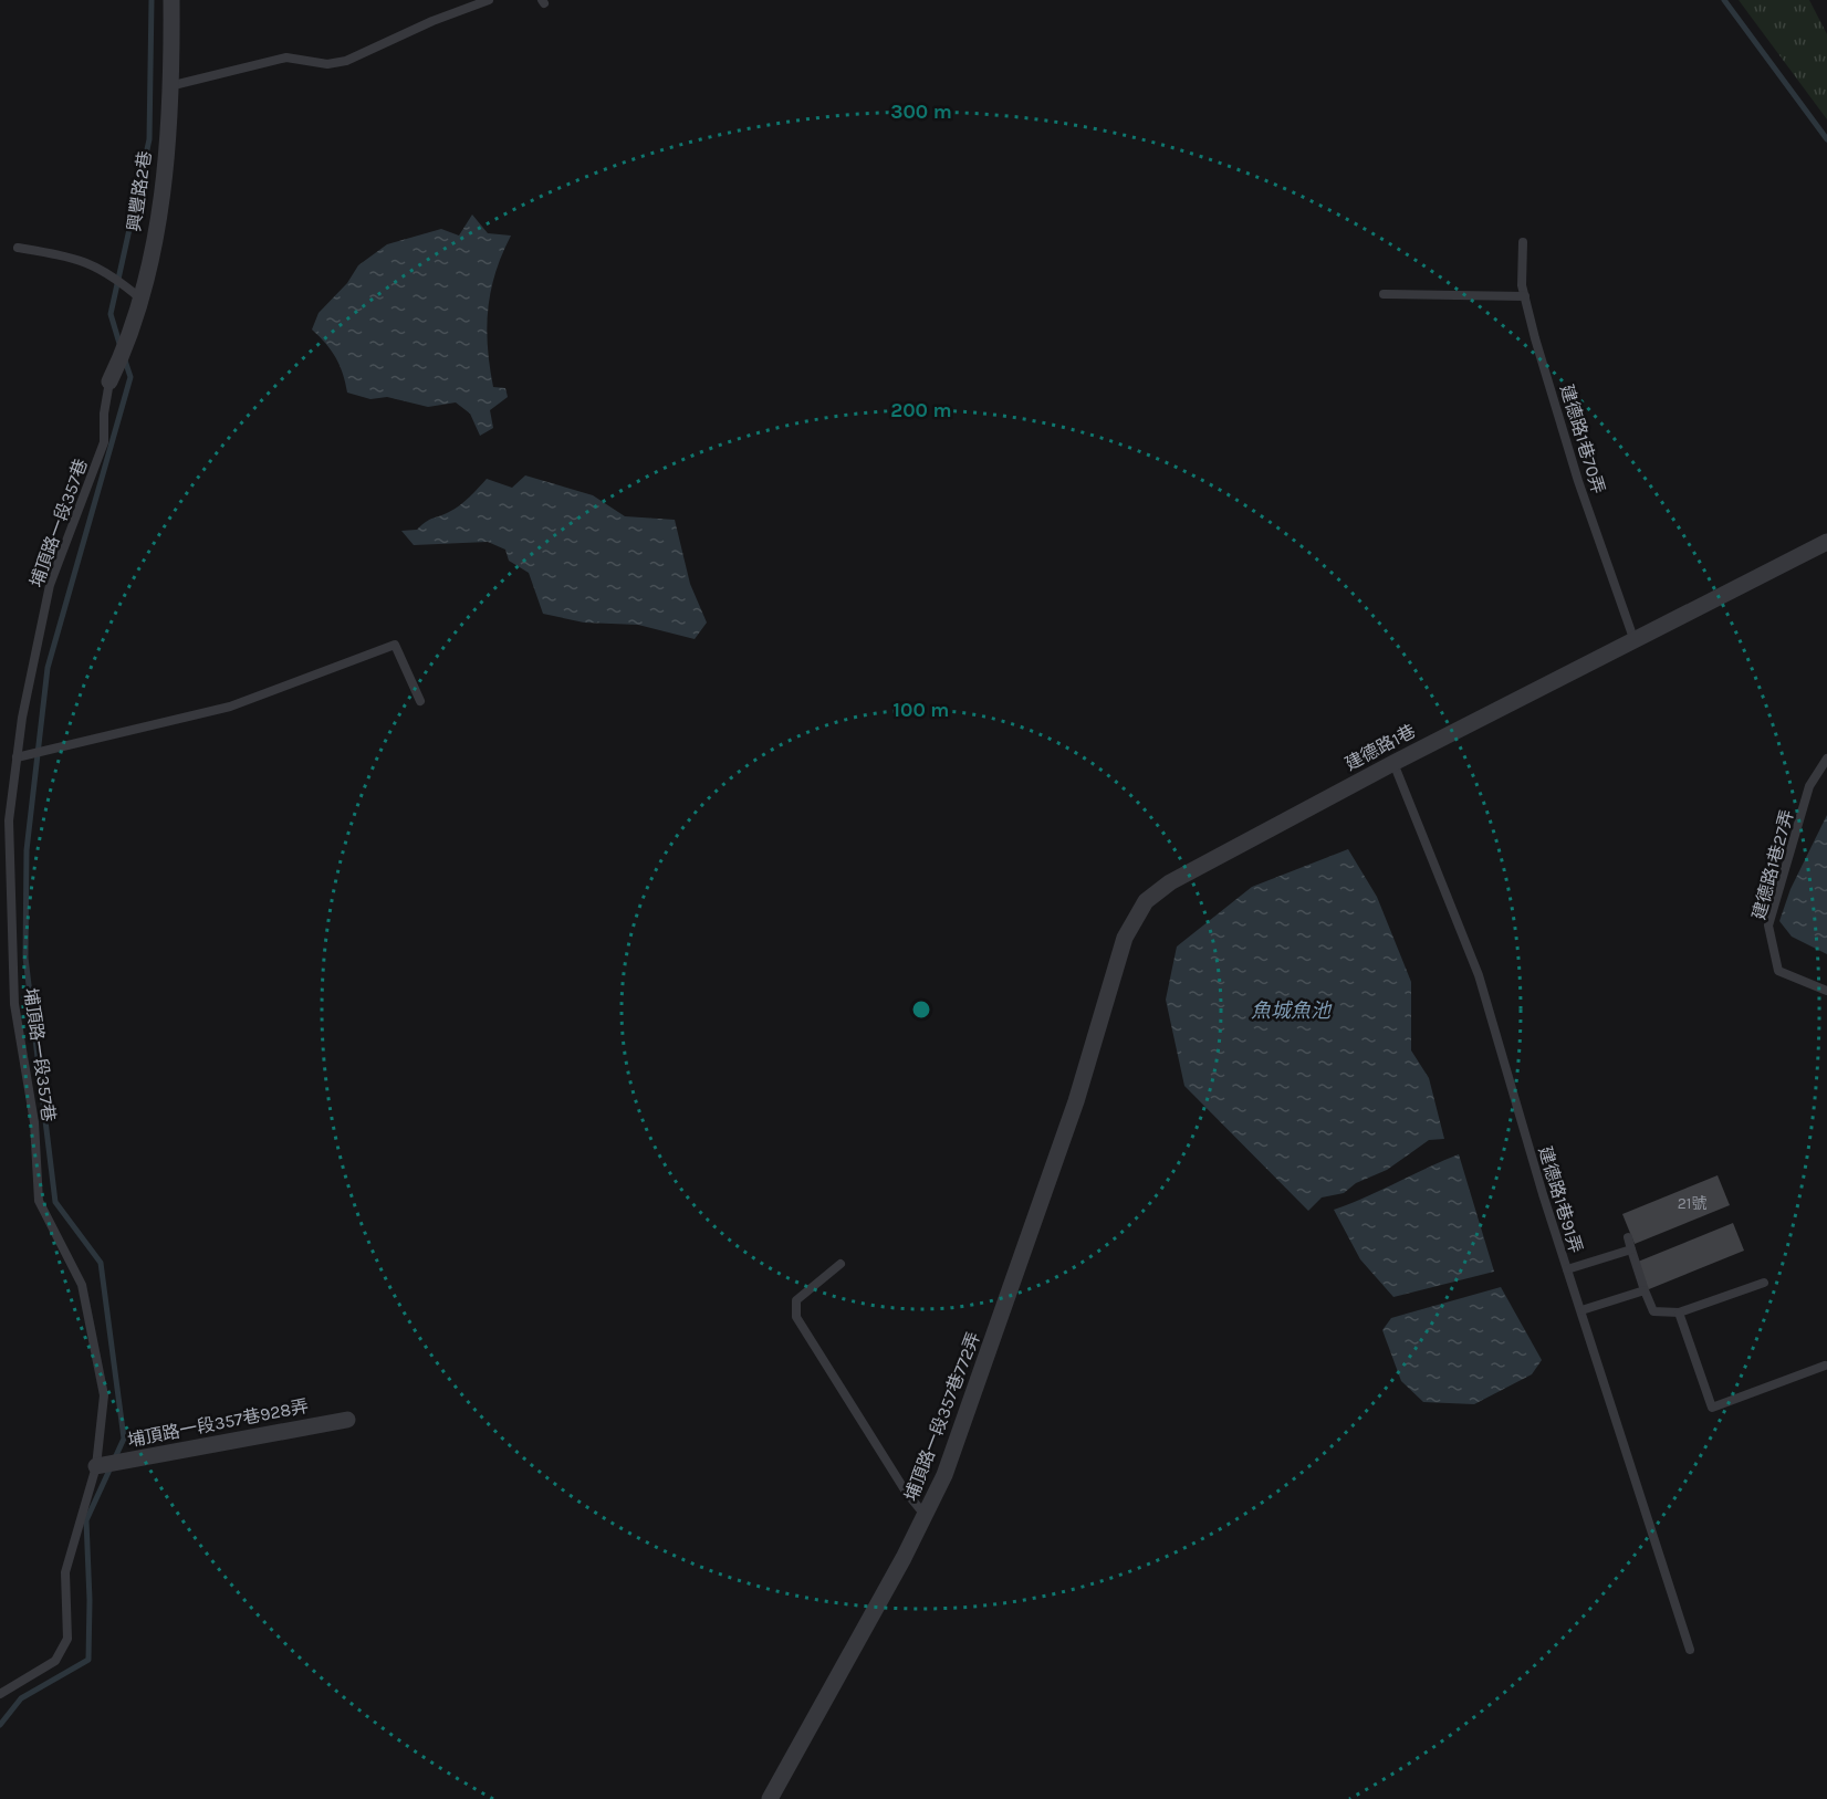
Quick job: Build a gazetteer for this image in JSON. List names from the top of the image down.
{
  "streets": {
    "street": [
      "興豐路2巷",
      "建德路1巷",
      "埔頂路一段357巷772弄",
      "埔頂路一段357巷928弄"
    ],
    "lane": [
      "建德路1巷70弄",
      "埔頂路一段357巷",
      "建德路1巷27弄",
      "建德路1巷91弄"
    ]
  },
  "crossings": [
    ["興豐路2巷", "埔頂路一段357巷"],
    ["建德路1巷70弄", "建德路1巷"],
    ["埔頂路一段357巷", "埔頂路一段357巷928弄"],
    ["建德路1巷", "建德路1巷91弄"],
    ["建德路1巷", "埔頂路一段357巷772弄"]
  ],
  "water": ["魚城魚池"],
  "house_numbers": ["21號"],
  "rings": ["300 m", "200 m", "100 m"]
}
